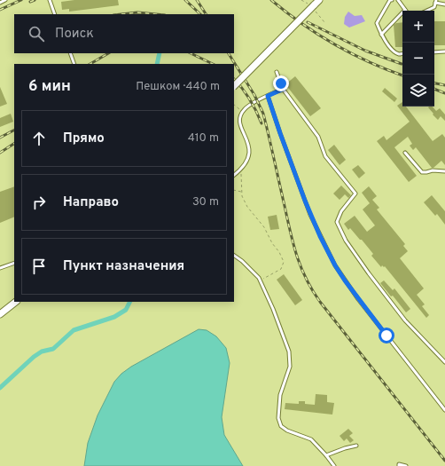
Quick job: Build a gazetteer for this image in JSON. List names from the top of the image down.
{
  "page": {
    "map_buttons": ["+", "−"],
    "search": "Поиск",
    "heading": ["6 мин", "Пешком · 440 m"],
    "list": [
      ["Прямо", "410 m"],
      ["Направо", "30 m"],
      "Пункт назначения"
    ]
  }
}
